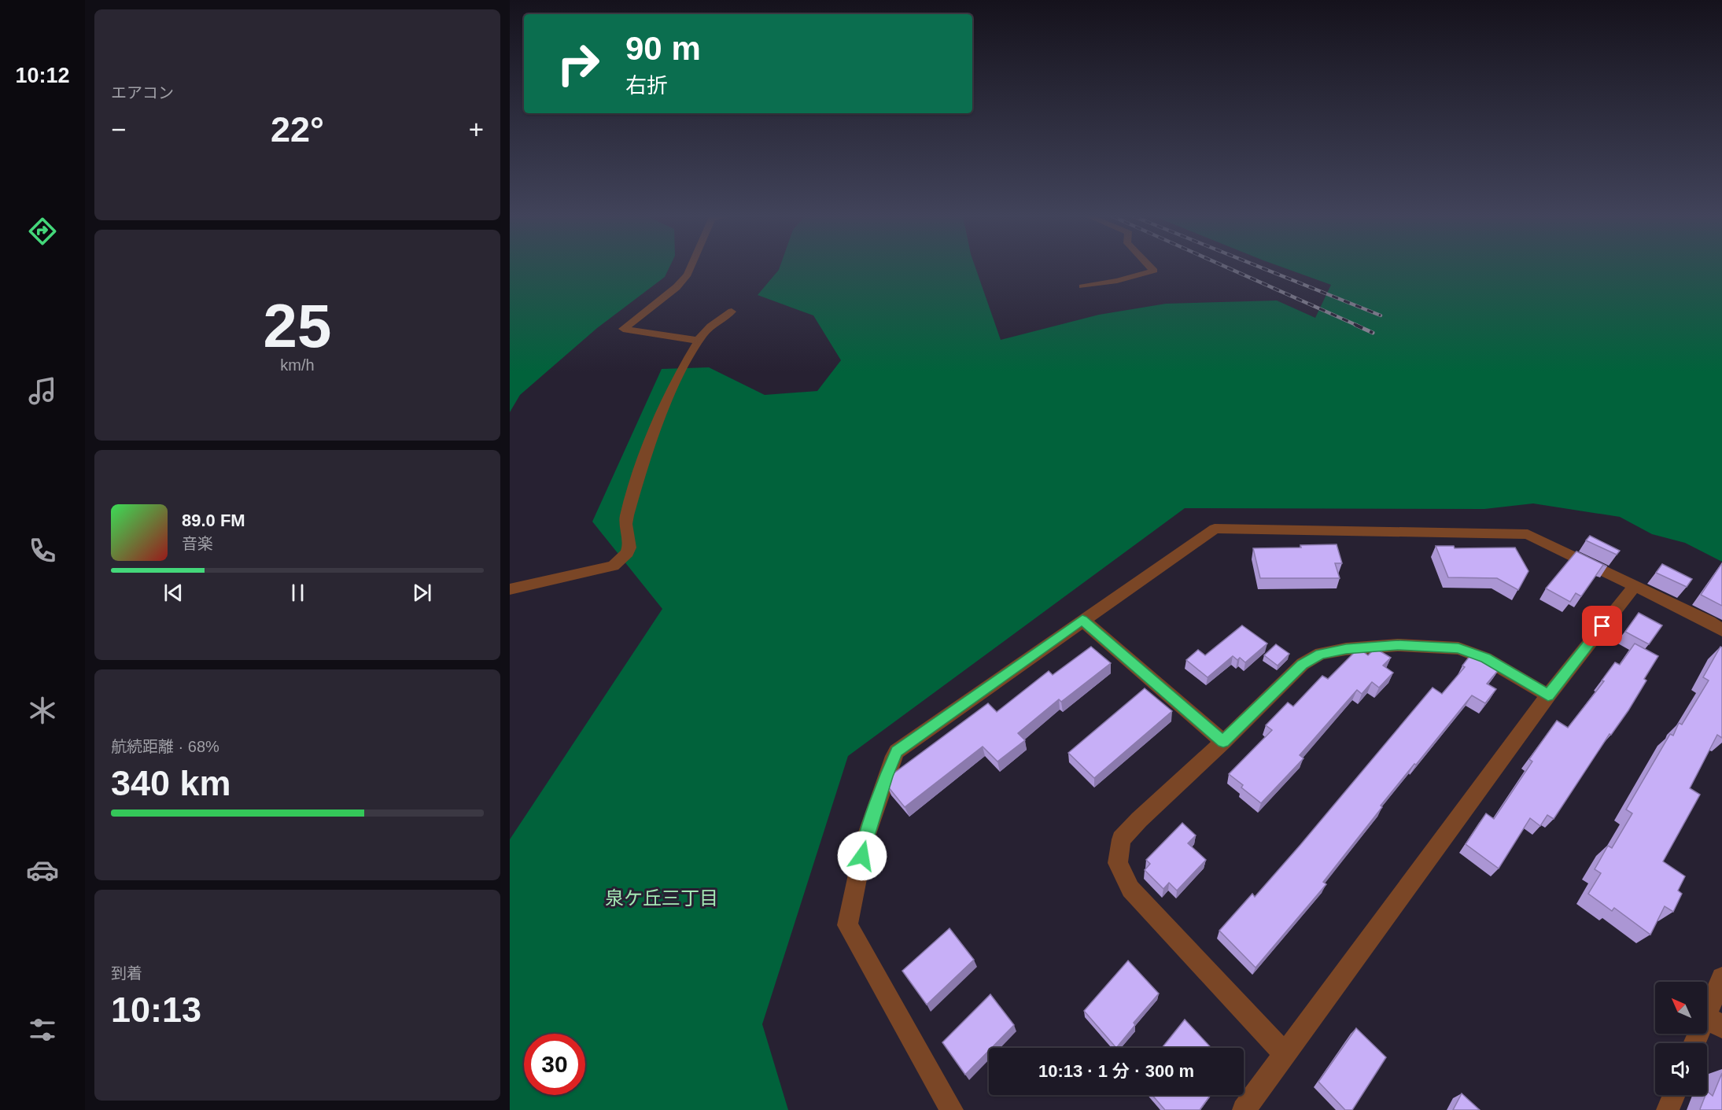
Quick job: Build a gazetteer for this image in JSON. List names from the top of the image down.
{
  "districts": ["泉ケ丘三丁目"],
  "north": "top left",
  "page": {
    "tabs": "10:12",
    "tile": [
      "エアコン",
      ["25", "km/h"],
      ["航続距離 · 68%", "340 km"],
      ["到着", "10:13"]
    ],
    "turn": ["90 m", "右折"],
    "heat": ["−", "22°", "+"],
    "song": ["89.0 FM", "音楽"],
    "limit": "30",
    "trip": "10:13 · 1 分 · 300 m"
  }
}
